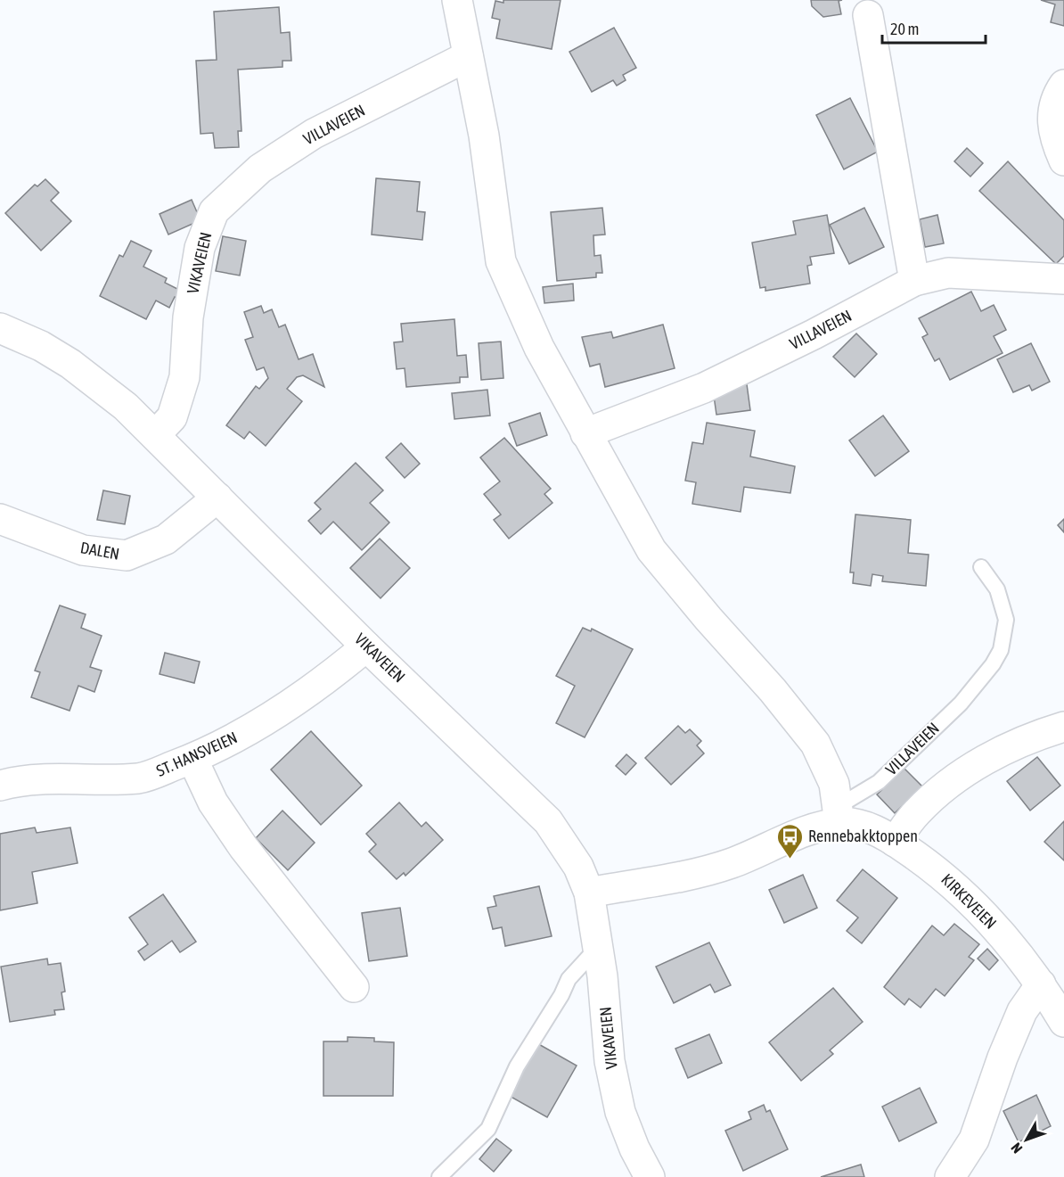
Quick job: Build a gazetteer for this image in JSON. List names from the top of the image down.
{
  "streets": {
    "street": [
      "VILLAVEIEN",
      "VIKAVEIEN",
      "DALEN",
      "ST. HANSVEIEN",
      "KIRKEVEIEN"
    ]
  },
  "crossings": [
    ["VILLAVEIEN", "VIKAVEIEN"],
    ["VILLAVEIEN", "KIRKEVEIEN"],
    ["VIKAVEIEN", "DALEN"],
    ["VIKAVEIEN", "ST. HANSVEIEN"]
  ],
  "places": {
    "bus stop": ["Rennebakktoppen"]
  },
  "scale_bar": "20 m",
  "north": "bottom left"
}
